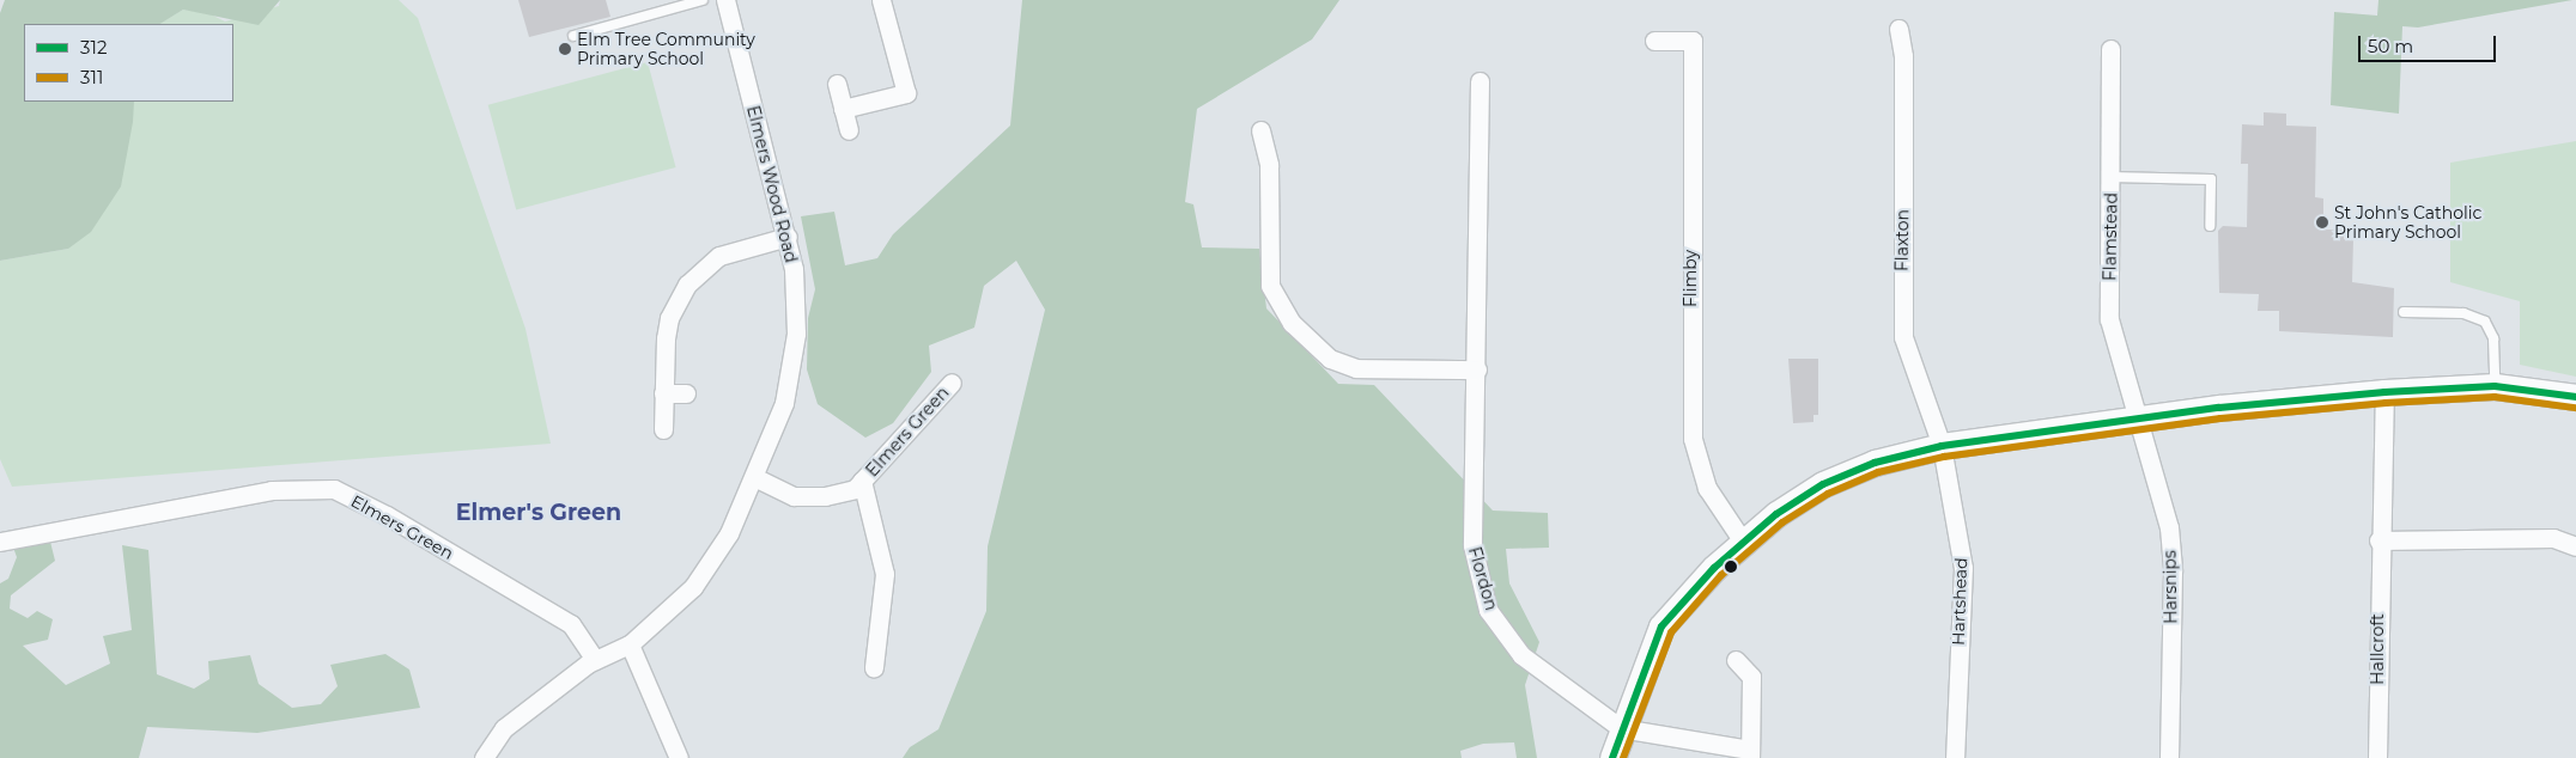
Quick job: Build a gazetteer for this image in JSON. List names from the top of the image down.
{
  "streets": {
    "street": [
      "Elmers Wood Road",
      "Flamstead",
      "Flaxton",
      "Flimby",
      "Elmers Green",
      "Flordon",
      "Harsnips",
      "Hartshead",
      "Hallcroft"
    ]
  },
  "crossings": [
    ["Elmers Wood Road", "Elmers Green"],
    ["Flamstead", "Harsnips"],
    ["Flaxton", "Hartshead"]
  ],
  "districts": ["Elmer's Green"],
  "places": ["Elm Tree Community Primary School", "St John's Catholic Primary School"],
  "lines": ["transit line 312", "transit line 311"],
  "legend": ["312", "311"],
  "scale_bar": "50 m"
}
